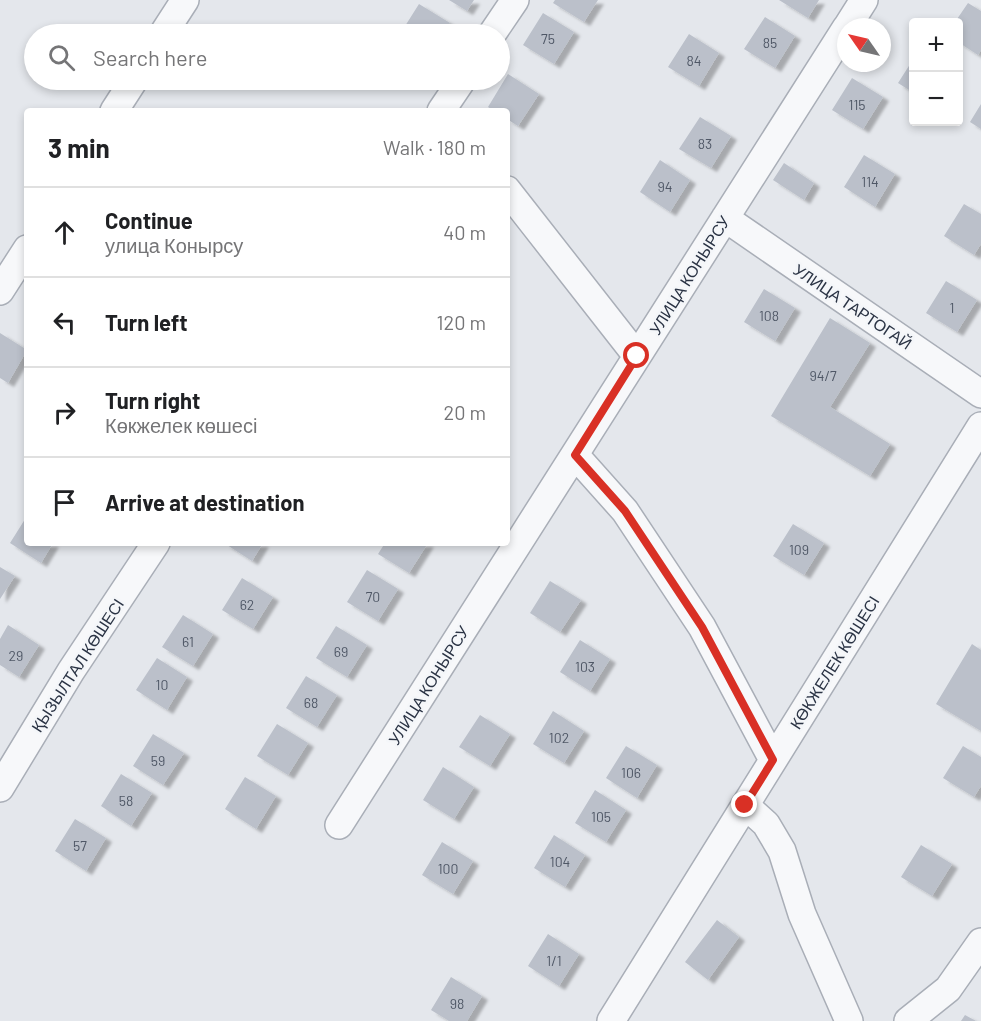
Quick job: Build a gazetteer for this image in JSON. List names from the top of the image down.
{
  "streets": {
    "street": [
      "УЛИЦА КОНЫРСУ",
      "УЛИЦА ТАРТОГАЙ",
      "КӨКЖЕЛЕК КӨШЕСІ",
      "ҚЫЗЫЛТАЛ КӨШЕСІ"
    ]
  },
  "crossings": [
    ["УЛИЦА КОНЫРСУ", "УЛИЦА ТАРТОГАЙ"]
  ],
  "house_numbers": [
    "75",
    "85",
    "84",
    "115",
    "83",
    "114",
    "94",
    "1",
    "108",
    "94/7",
    "109",
    "70",
    "62",
    "61",
    "69",
    "29",
    "103",
    "10",
    "68",
    "102",
    "59",
    "106",
    "58",
    "105",
    "57",
    "104",
    "100",
    "1/1",
    "98"
  ],
  "north": "top left",
  "page": {
    "map_buttons": ["+", "−"],
    "search": "Search here",
    "heading": ["3 min", "Walk · 180 m"],
    "list": [
      ["Continue", "улица Конырсу", "40 m"],
      ["Turn left", "120 m"],
      ["Turn right", "Көкжелек көшесі", "20 m"],
      "Arrive at destination"
    ]
  }
}
